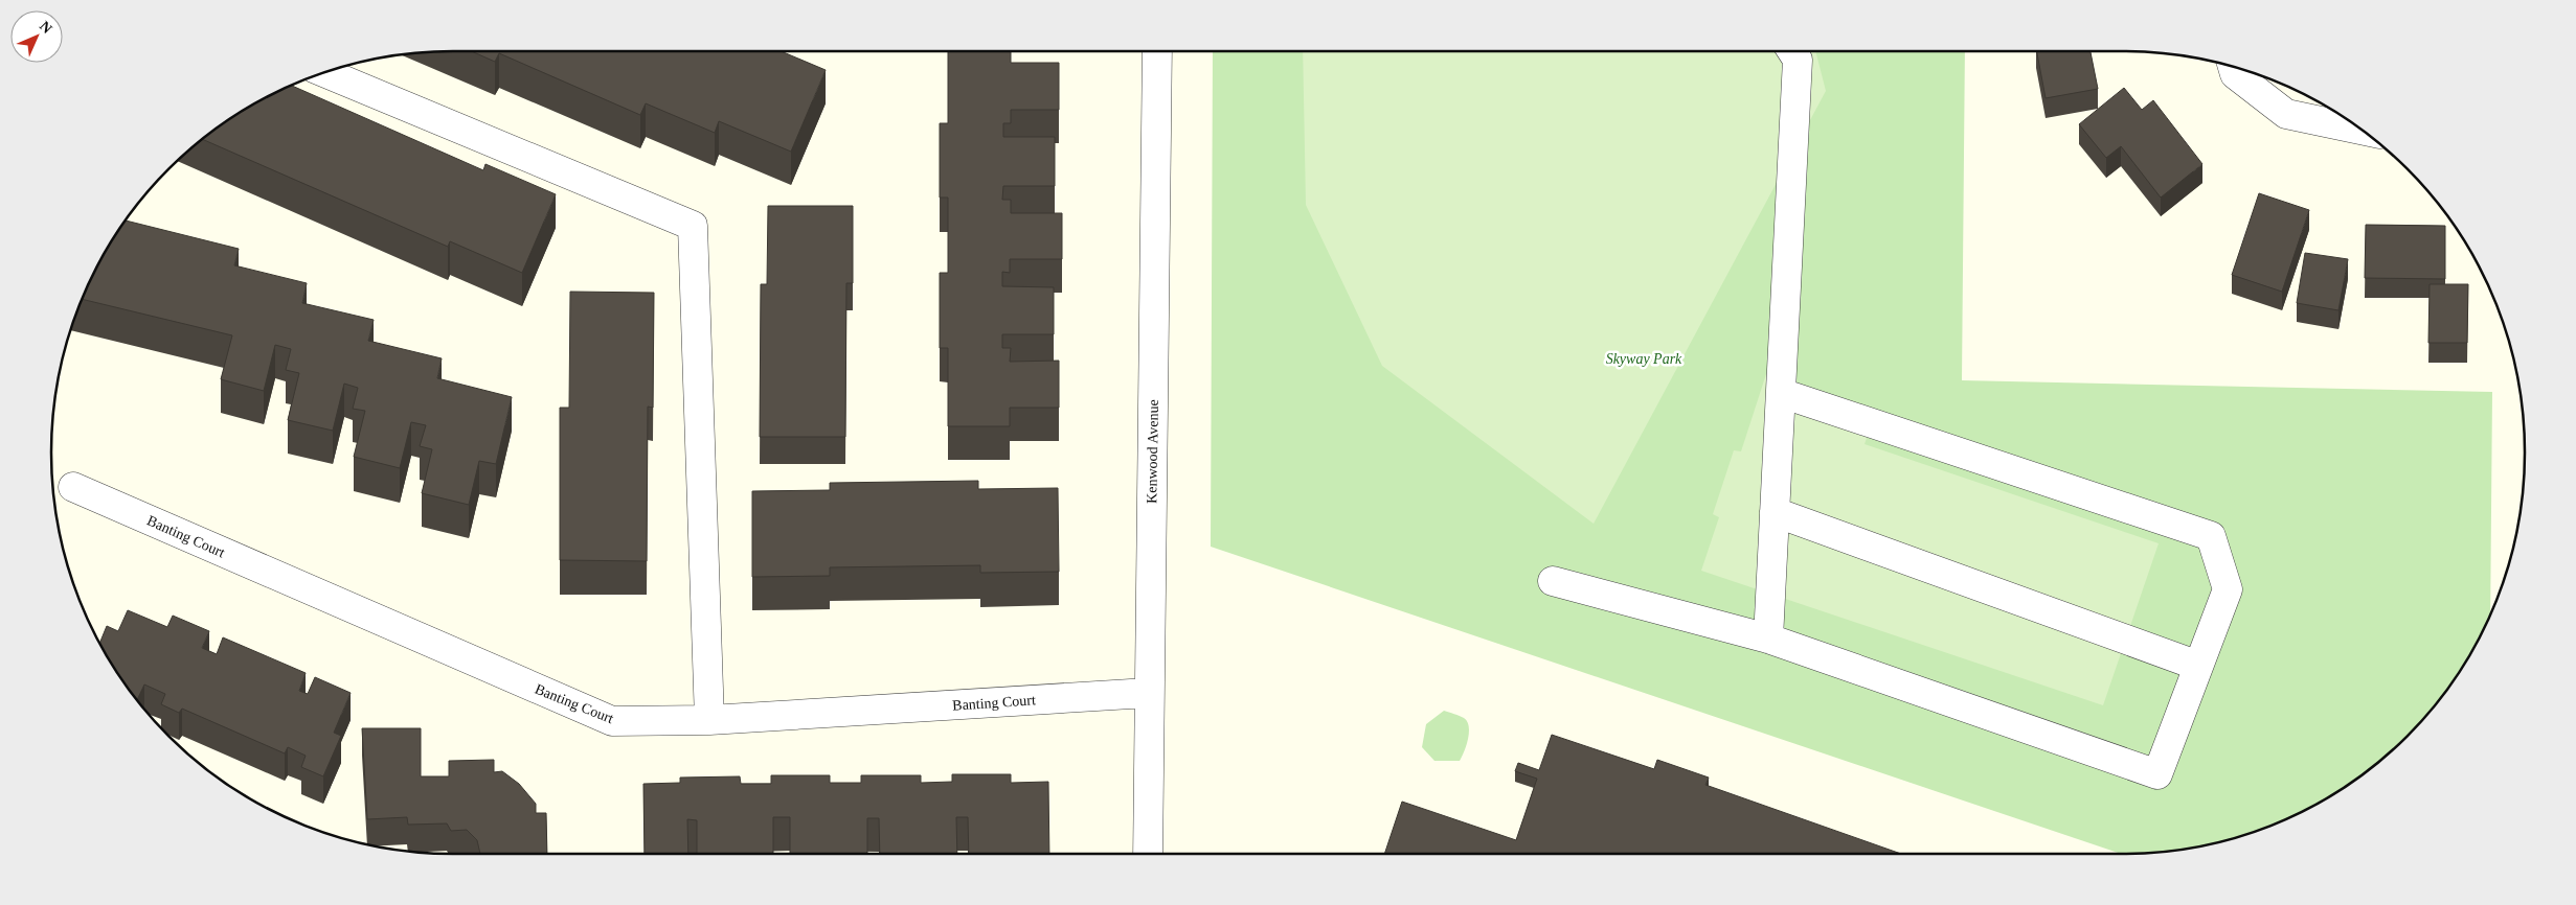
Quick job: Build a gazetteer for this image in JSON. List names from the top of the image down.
{
  "streets": {
    "street": ["Kenwood Avenue", "Banting Court"]
  },
  "crossings": [
    ["Kenwood Avenue", "Banting Court"]
  ],
  "parks": ["Skyway Park"],
  "north": "top right"
}
